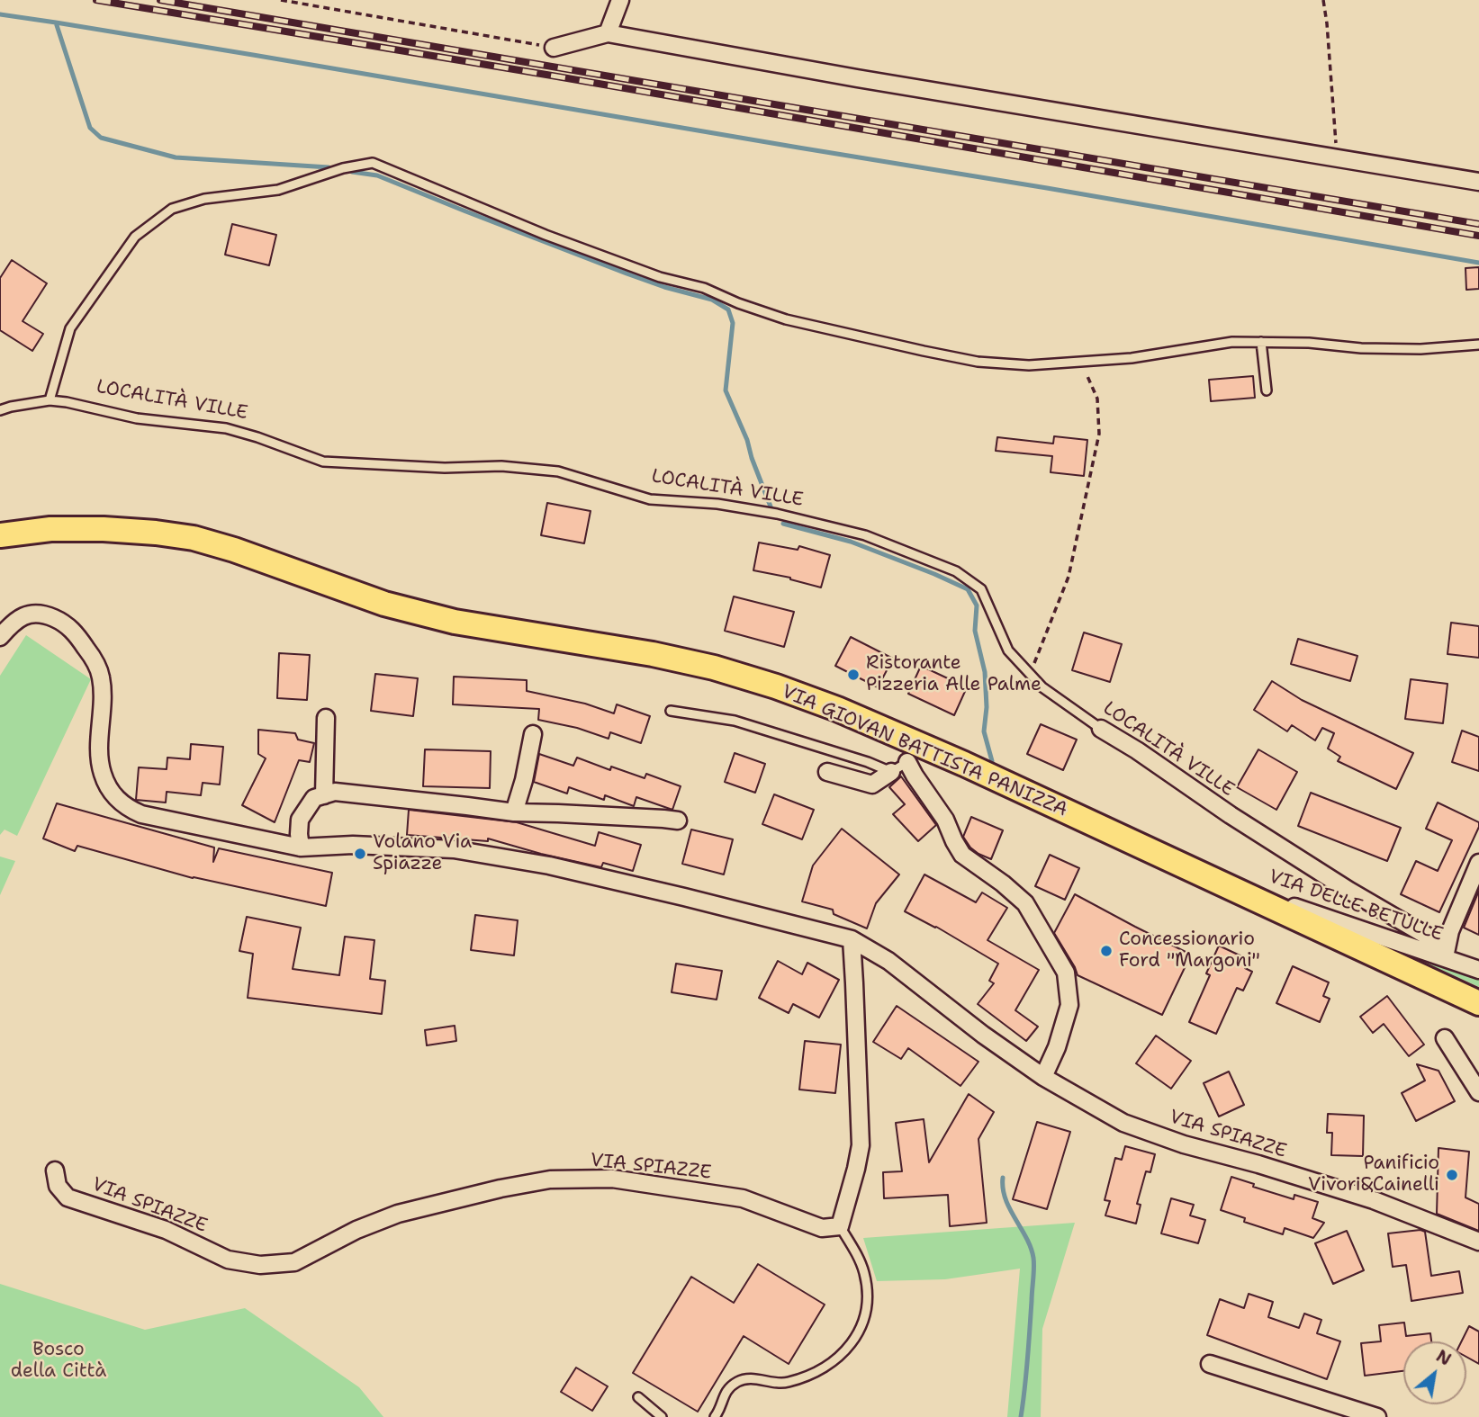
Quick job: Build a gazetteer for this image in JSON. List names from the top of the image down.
{
  "streets": {
    "main road": ["VIA GIOVAN BATTISTA PANIZZA"],
    "street": ["LOCALITÀ VILLE", "VIA DELLE BETULLE", "VIA SPIAZZE"]
  },
  "crossings": [
    ["LOCALITÀ VILLE", "VIA DELLE BETULLE"],
    ["VIA GIOVAN BATTISTA PANIZZA", "VIA DELLE BETULLE"]
  ],
  "parks": ["Bosco della Città"],
  "places": [
    "Ristorante Pizzeria Alle Palme",
    "Volano Via Spiazze",
    "Concessionario Ford \"Margoni\"",
    "Panificio Vivori&Cainelli"
  ],
  "north": "top right"
}
